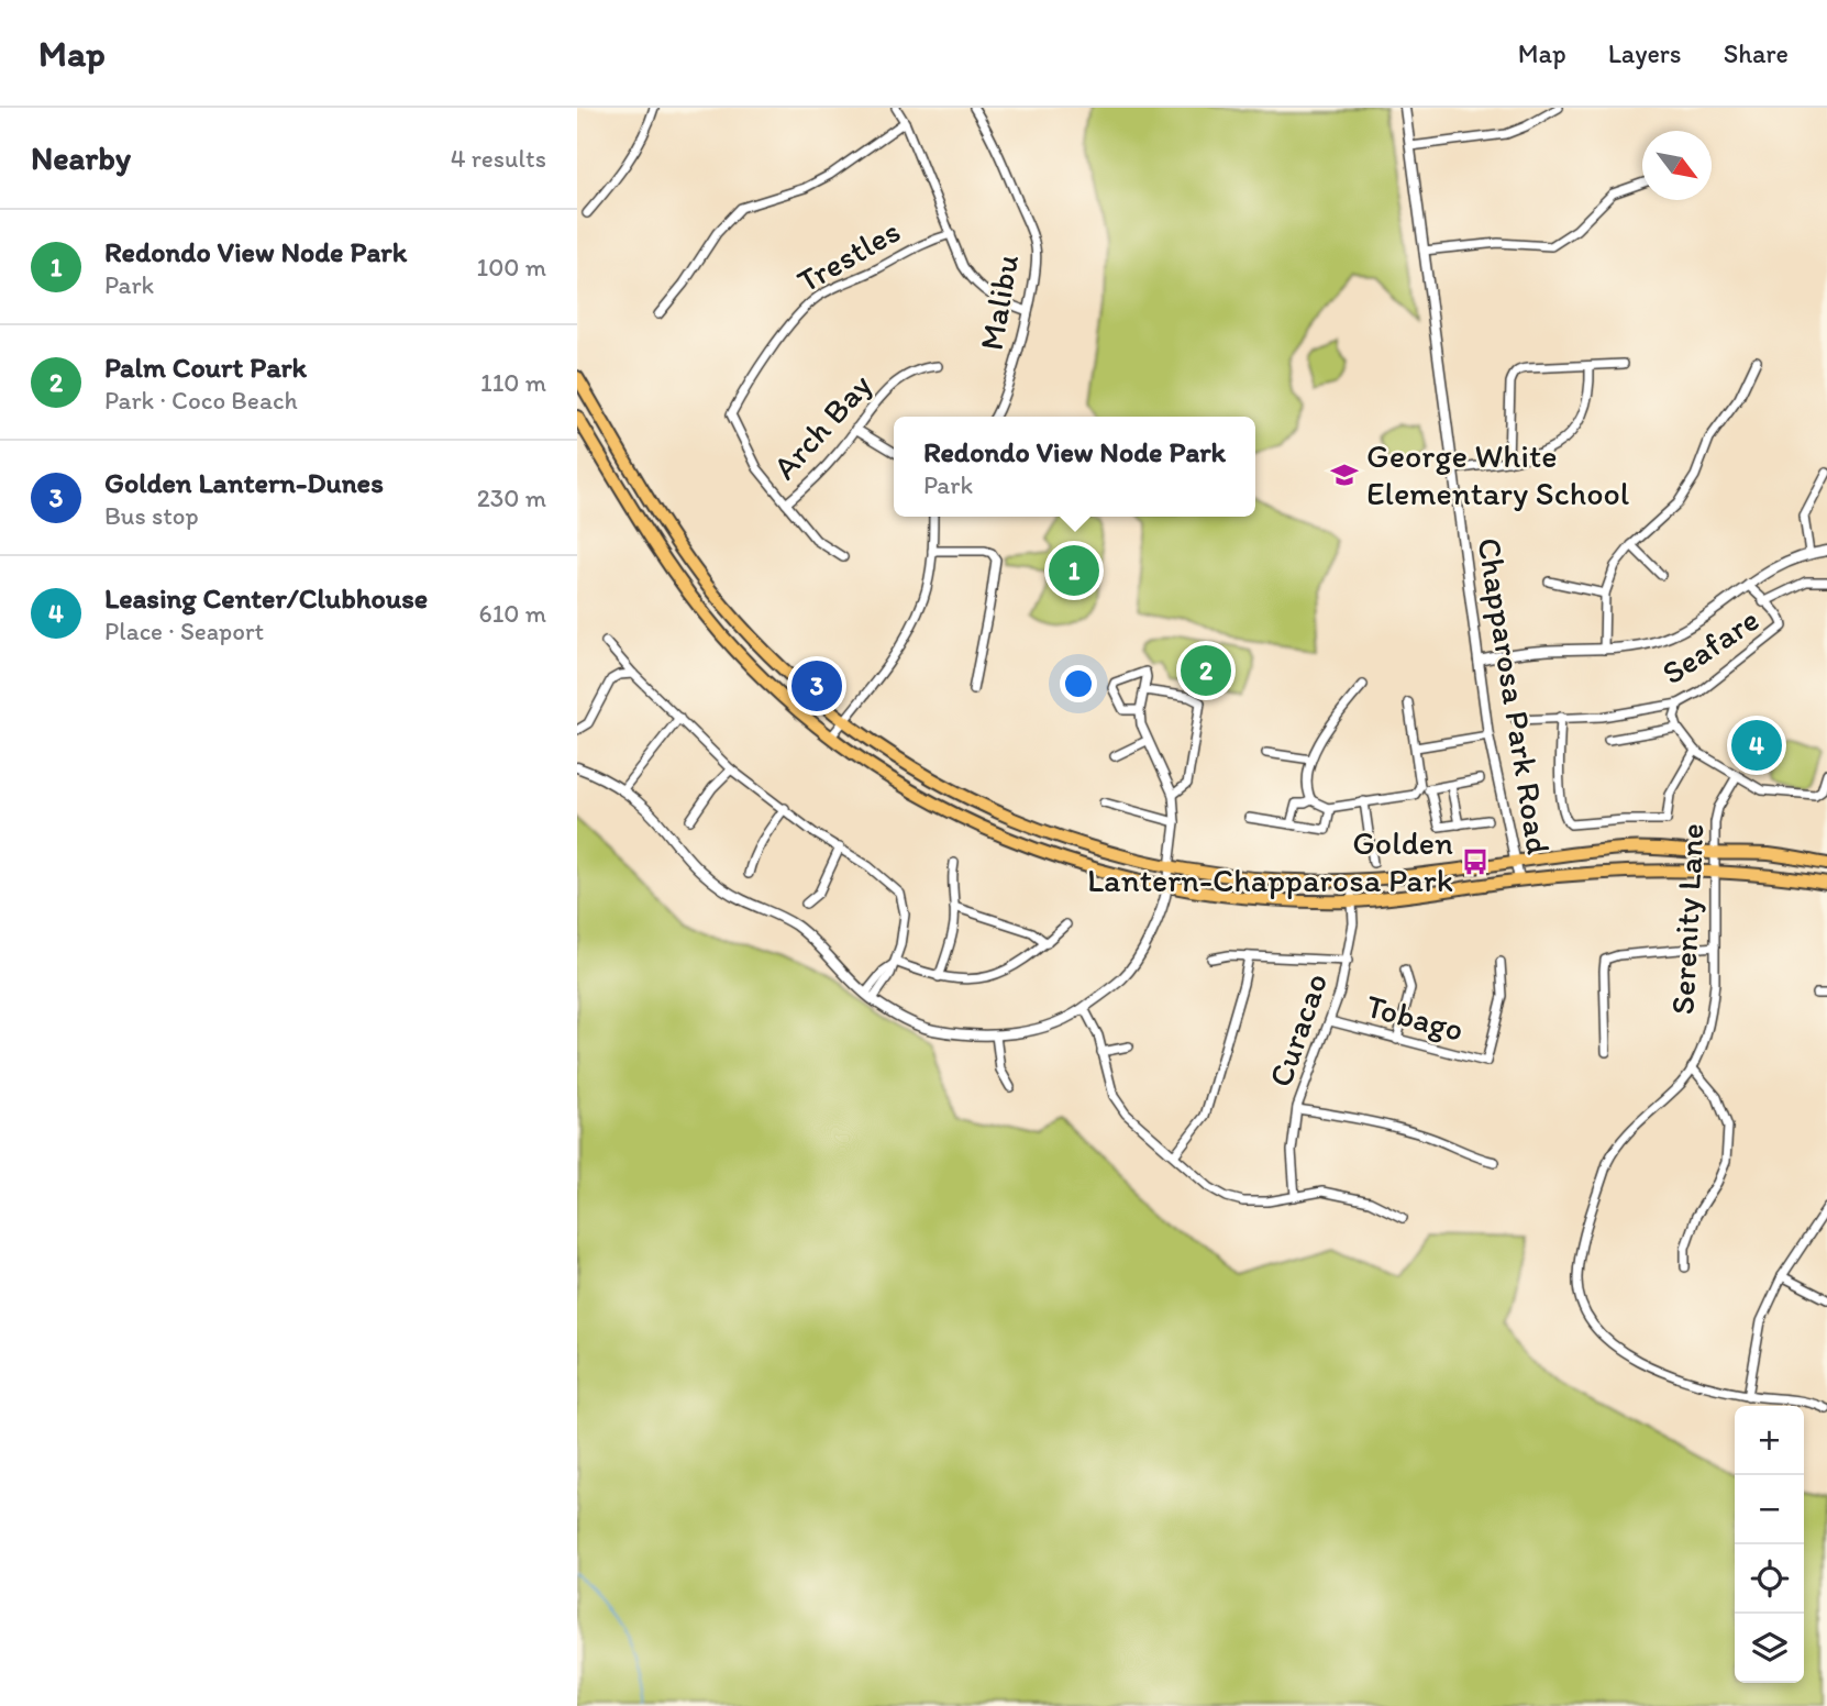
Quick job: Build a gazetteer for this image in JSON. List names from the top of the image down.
{
  "streets": {
    "street": [
      "Trestles",
      "Malibu",
      "Arch Bay",
      "Seafare",
      "Chapparosa Park Road",
      "Serenity Lane",
      "Tobago",
      "Curacao"
    ]
  },
  "crossings": [
    ["Trestles", "Arch Bay"],
    ["Tobago", "Curacao"]
  ],
  "places": {
    "school or university": ["George White Elementary School"],
    "bus stop": ["Golden Lantern-Chapparosa Park"]
  },
  "north": "bottom right",
  "page": {
    "header": "Map",
    "nav": ["Map", "Layers", "Share"],
    "heading": ["Nearby", "4 results"],
    "list": [
      {
        "mark": "1",
        "name": "Redondo View Node Park",
        "note": "Park",
        "value": "100 m"
      },
      {
        "mark": "2",
        "name": "Palm Court Park",
        "note": "Park · Coco Beach",
        "value": "110 m"
      },
      {
        "mark": "3",
        "name": "Golden Lantern-Dunes",
        "note": "Bus stop",
        "value": "230 m"
      },
      {
        "mark": "4",
        "name": "Leasing Center/Clubhouse",
        "note": "Place · Seaport",
        "value": "610 m"
      }
    ],
    "popup": ["Redondo View Node Park", "Park"],
    "pins": [
      "1",
      "2",
      "3",
      "4"
    ],
    "map_buttons": ["+", "−"]
  }
}
